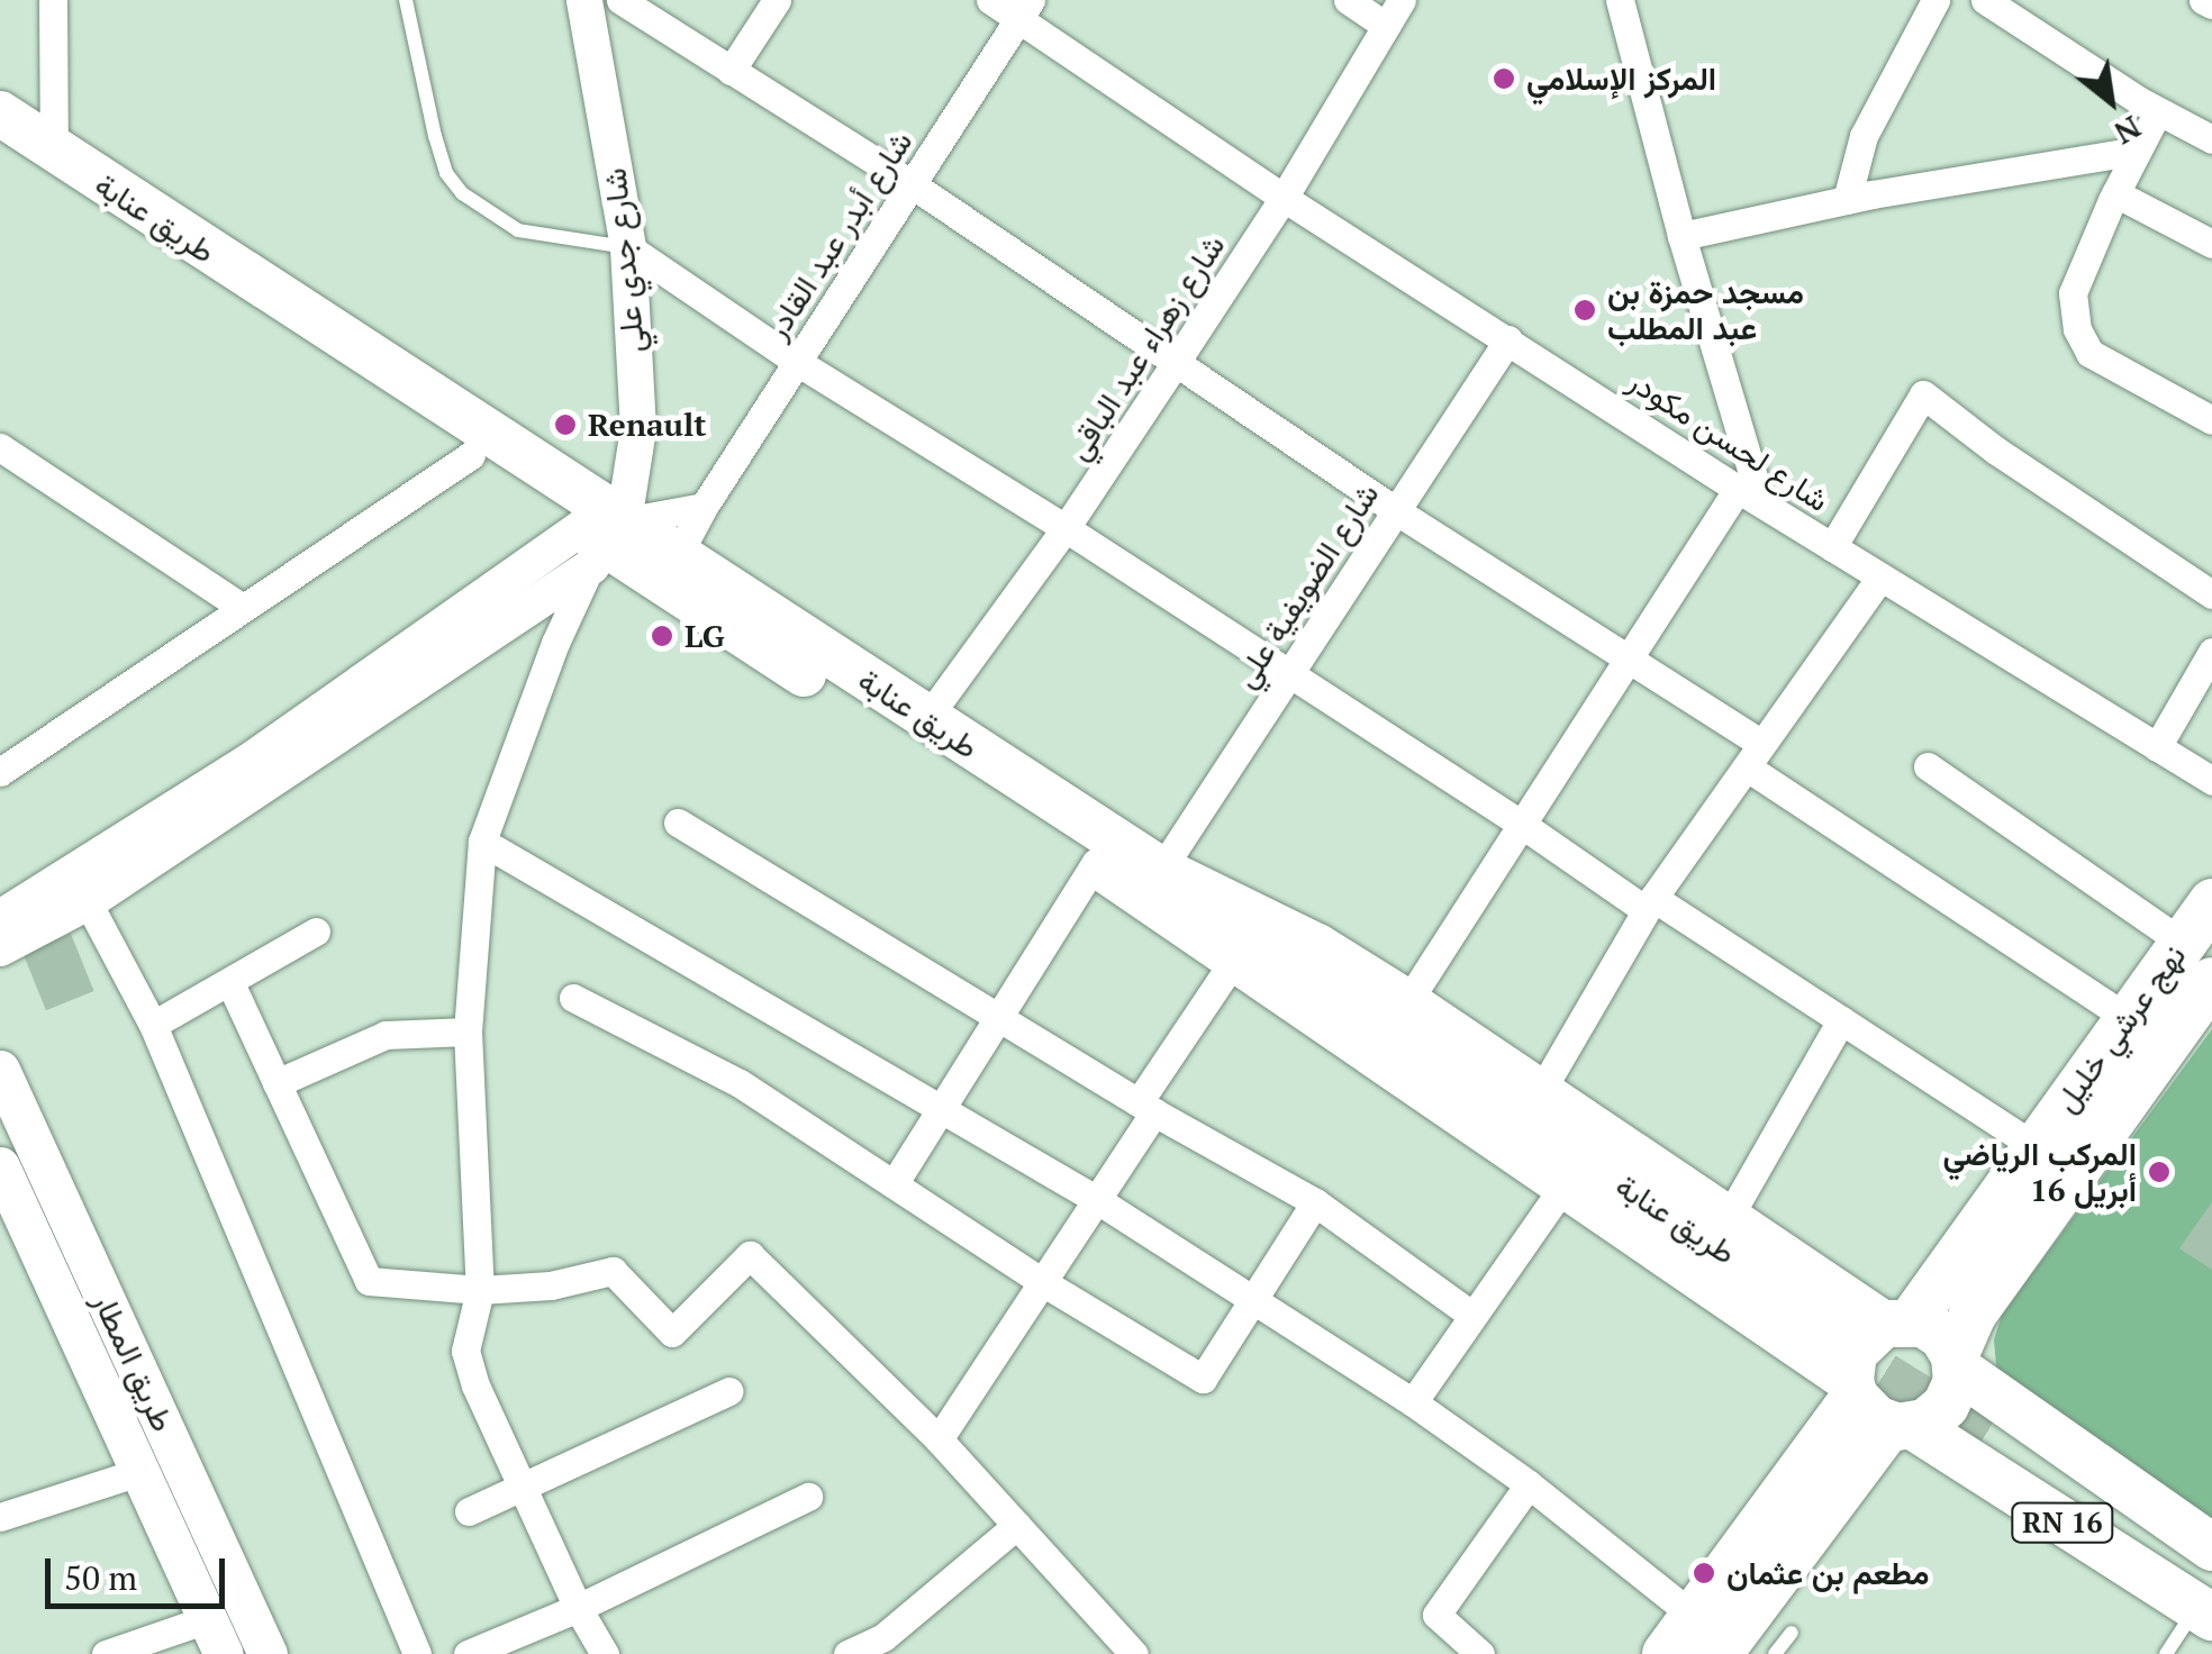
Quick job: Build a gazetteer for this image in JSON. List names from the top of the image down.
{
  "streets": {
    "highway": ["طريق عنابة", "نهج عرشي خليل", "RN 16"],
    "main road": ["طريق المطار"],
    "street": [
      "شارع أبدر عبد القادر",
      "شارع جدي علي",
      "شارع زهراء عبد الباقي",
      "شارع لحسن مكودر",
      "شارع الضويفية علي"
    ]
  },
  "crossings": [
    ["طريق عنابة", "شارع أبدر عبد القادر"],
    ["طريق عنابة", "شارع جدي علي"],
    ["طريق عنابة", "شارع زهراء عبد الباقي"],
    ["طريق عنابة", "شارع الضويفية علي"],
    ["شارع أبدر عبد القادر", "شارع لحسن مكودر"],
    ["شارع زهراء عبد الباقي", "شارع لحسن مكودر"],
    ["شارع لحسن مكودر", "شارع الضويفية علي"],
    ["نهج عرشي خليل", "RN 16"]
  ],
  "places": [
    "المركز الإسلامي",
    "مسجد حمزة بن عبد المطلب",
    "Renault",
    "LG",
    "المركب الرياضي 16 أبريل",
    "مطعم بن عثمان"
  ],
  "scale_bar": "50 m",
  "north": "bottom right"
}
